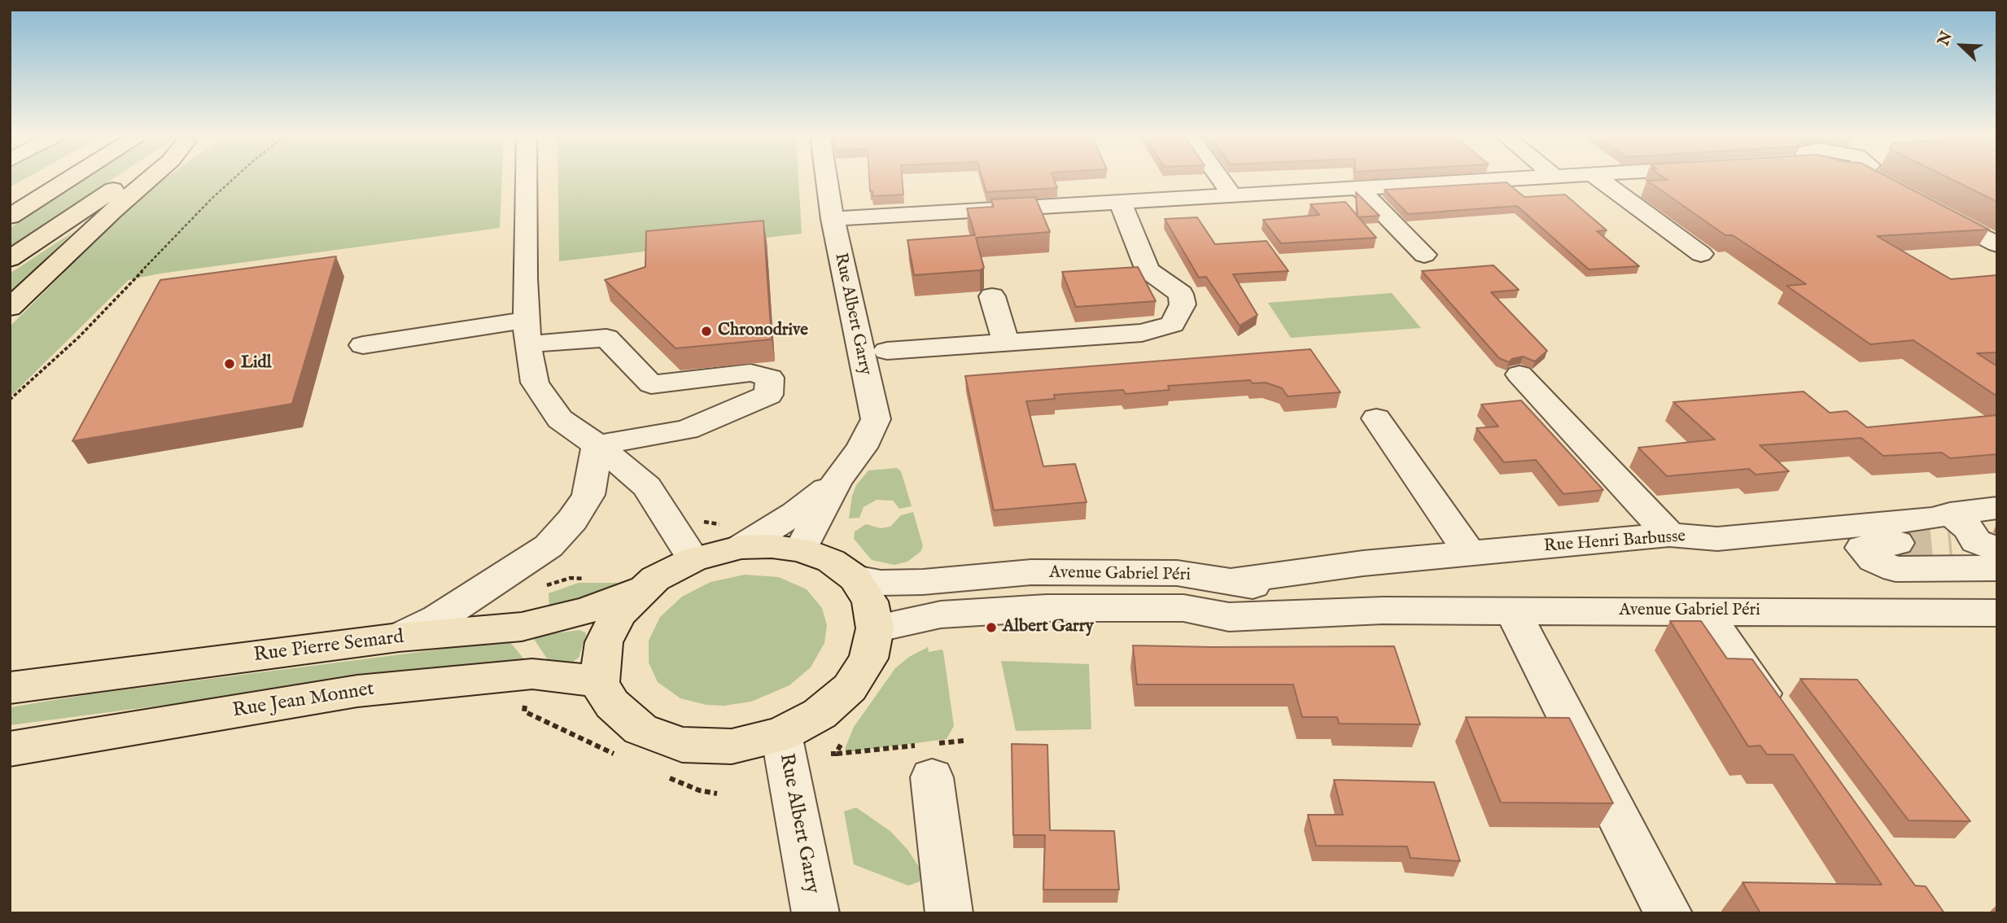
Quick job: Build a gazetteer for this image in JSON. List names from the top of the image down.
{
  "streets": {
    "main road": ["Rue Pierre Semard", "Rue Jean Monnet"],
    "street": ["Rue Albert Garry", "Rue Henri Barbusse", "Avenue Gabriel Péri"]
  },
  "crossings": [
    ["Rue Henri Barbusse", "Avenue Gabriel Péri"]
  ],
  "places": ["Chronodrive", "Lidl", "Albert Garry"],
  "north": "top left"
}
